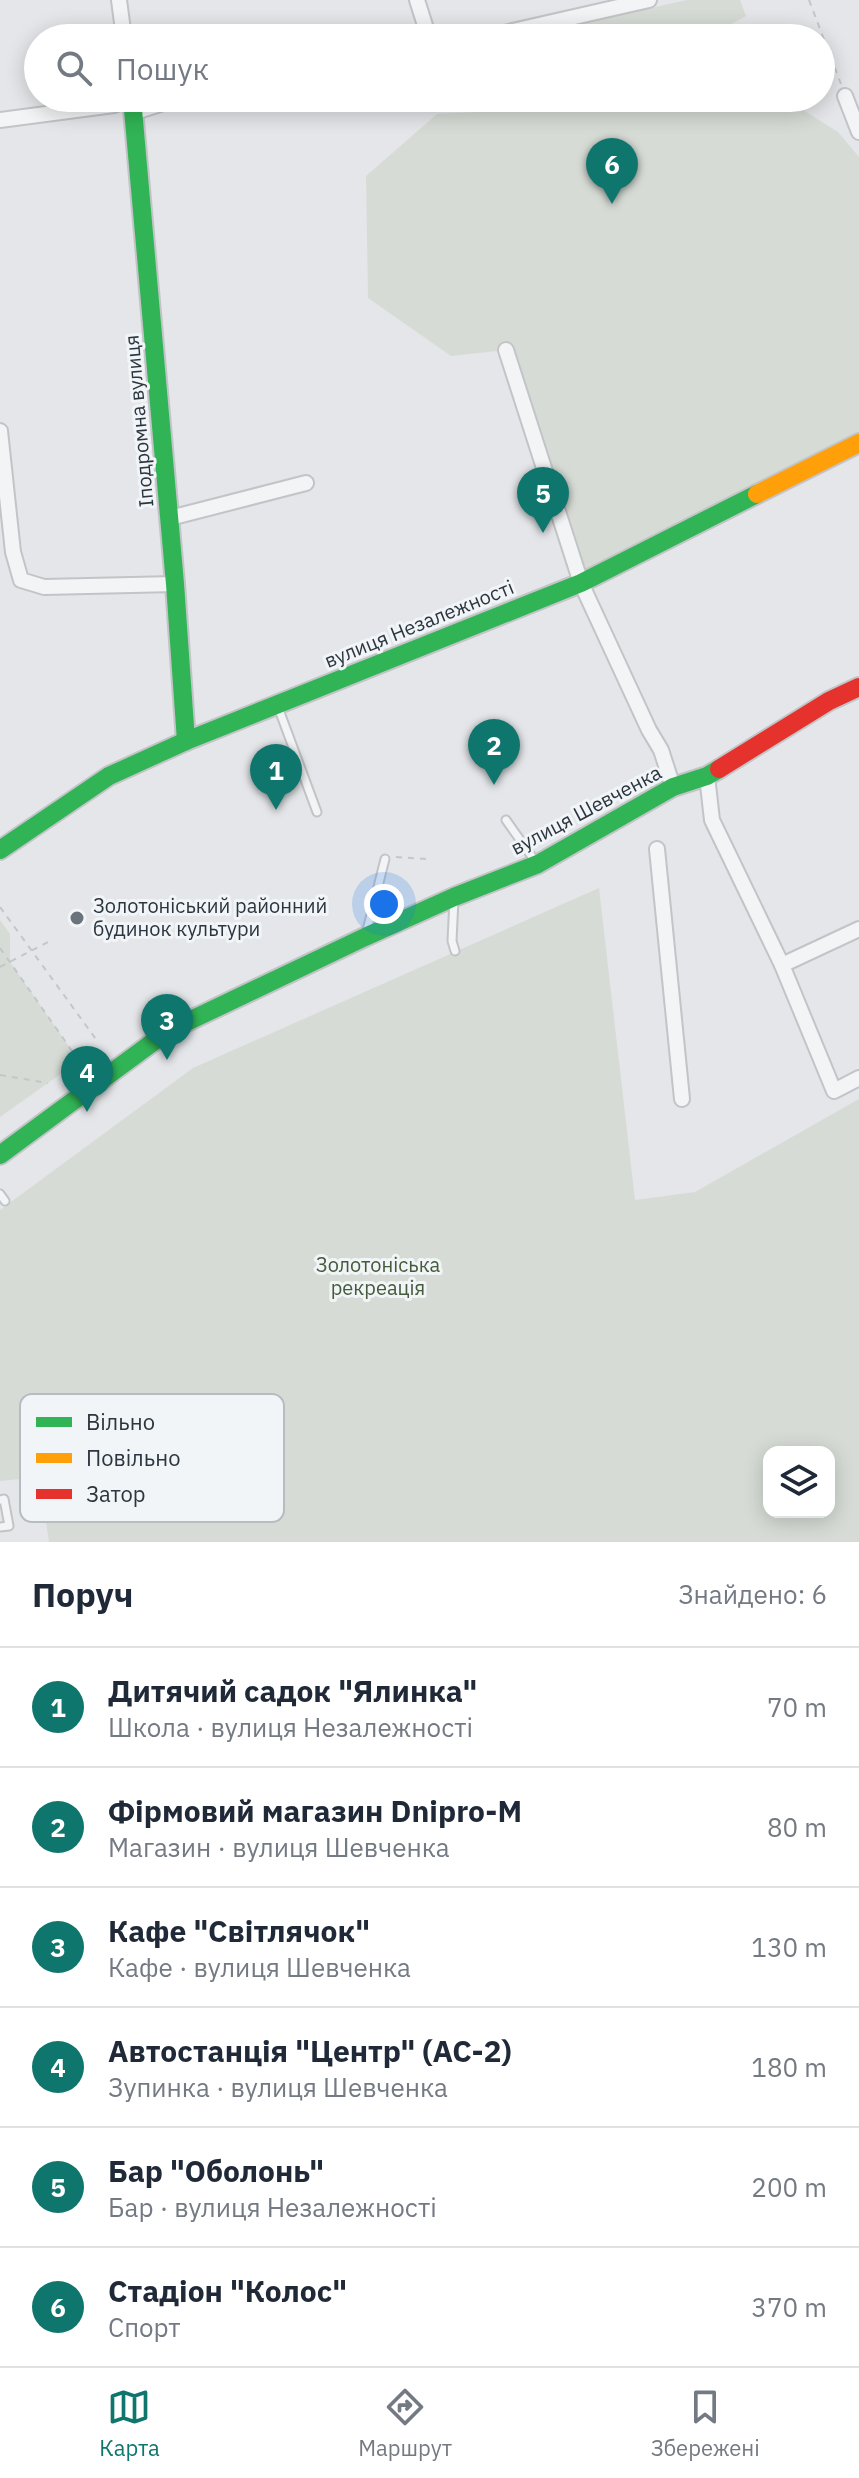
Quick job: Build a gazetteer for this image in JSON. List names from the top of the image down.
{
  "streets": {
    "street": ["Іподромна вулиця", "вулиця Незалежності", "вулиця Шевченка"]
  },
  "crossings": [
    ["Іподромна вулиця", "вулиця Незалежності"]
  ],
  "parks": ["Золотоніська рекреація"],
  "places": ["Золотоніський районний будинок культури"],
  "legend": ["Вільно", "Повільно", "Затор"],
  "page": {
    "search": "Пошук",
    "pins": [
      "6",
      "5",
      "2",
      "1",
      "3",
      "4"
    ],
    "heading": ["Поруч", "Знайдено: 6"],
    "list": [
      {
        "mark": "1",
        "name": "Дитячий садок \"Ялинка\"",
        "note": "Школа · вулиця Незалежності",
        "value": "70 m"
      },
      {
        "mark": "2",
        "name": "Фірмовий магазин Dnipro-M",
        "note": "Магазин · вулиця Шевченка",
        "value": "80 m"
      },
      {
        "mark": "3",
        "name": "Кафе \"Світлячок\"",
        "note": "Кафе · вулиця Шевченка",
        "value": "130 m"
      },
      {
        "mark": "4",
        "name": "Автостанція \"Центр\" (АС-2)",
        "note": "Зупинка · вулиця Шевченка",
        "value": "180 m"
      },
      {
        "mark": "5",
        "name": "Бар \"Оболонь\"",
        "note": "Бар · вулиця Незалежності",
        "value": "200 m"
      },
      {
        "mark": "6",
        "name": "Стадіон \"Колос\"",
        "note": "Спорт",
        "value": "370 m"
      }
    ],
    "nav": ["Карта", "Маршрут", "Збережені"]
  }
}
